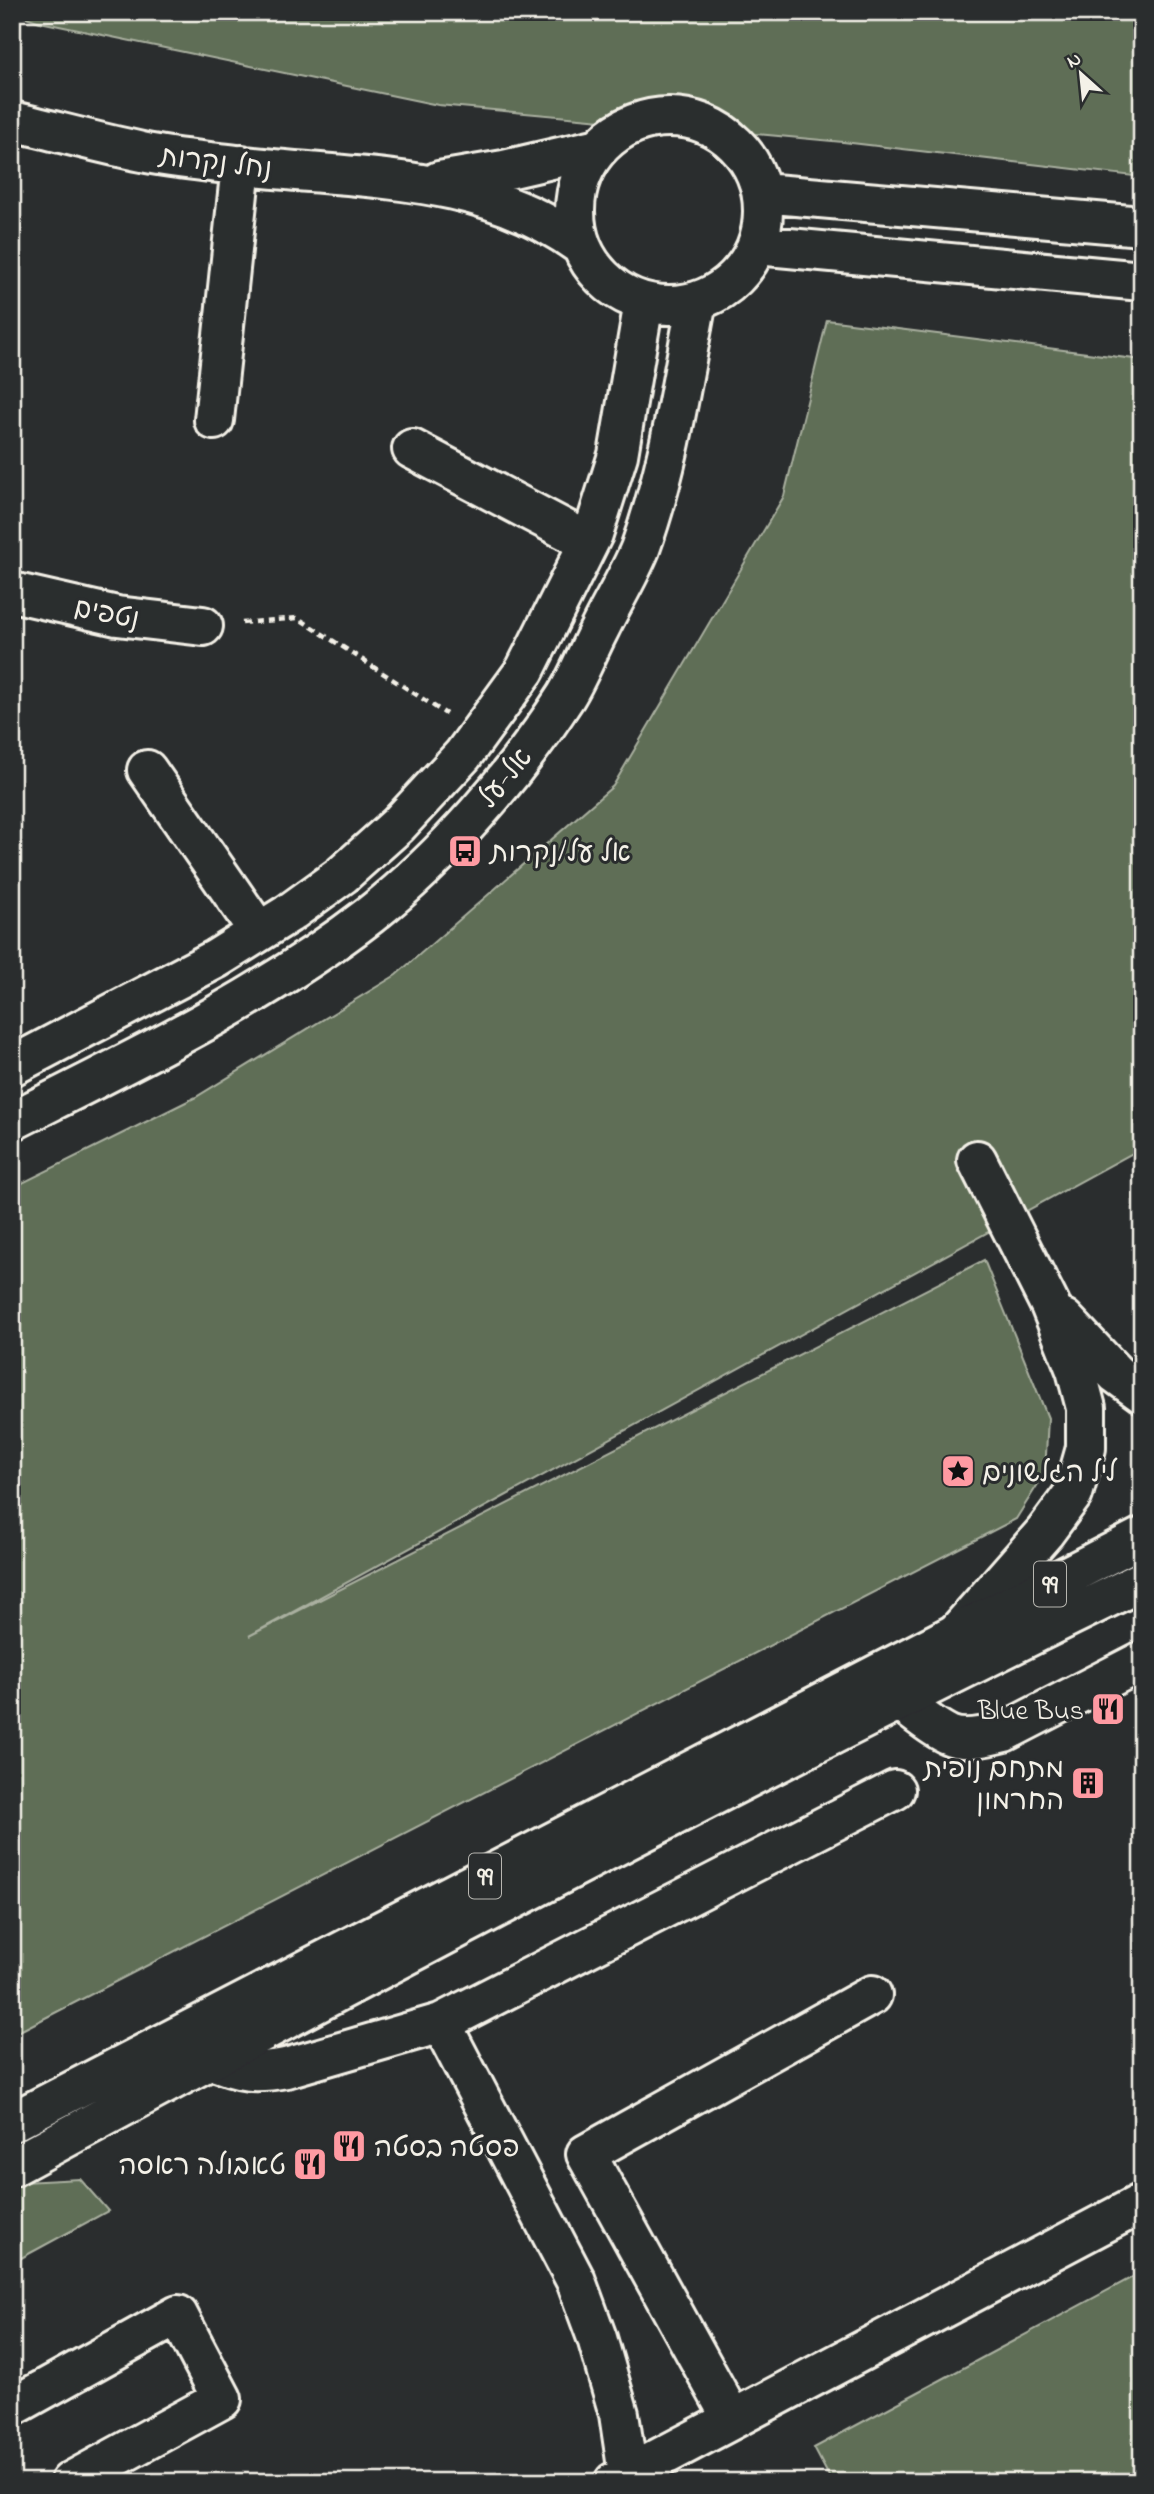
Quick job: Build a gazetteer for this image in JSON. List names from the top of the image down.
{
  "streets": {
    "main road": [
      "נחל נקרות",
      "נטפים",
      "אל-על",
      "99"
    ]
  },
  "crossings": [
    ["נחל נקרות", "אל-על"]
  ],
  "places": {
    "bus stop": ["אל על/נקרות"],
    "place": ["ליל הגלשונים"],
    "restaurant": ["Blue Bus", "פסטה בסטה", "טאבולה ראסה"],
    "building": ["מתחם נופית החרמון"]
  },
  "north": "top left"
}
